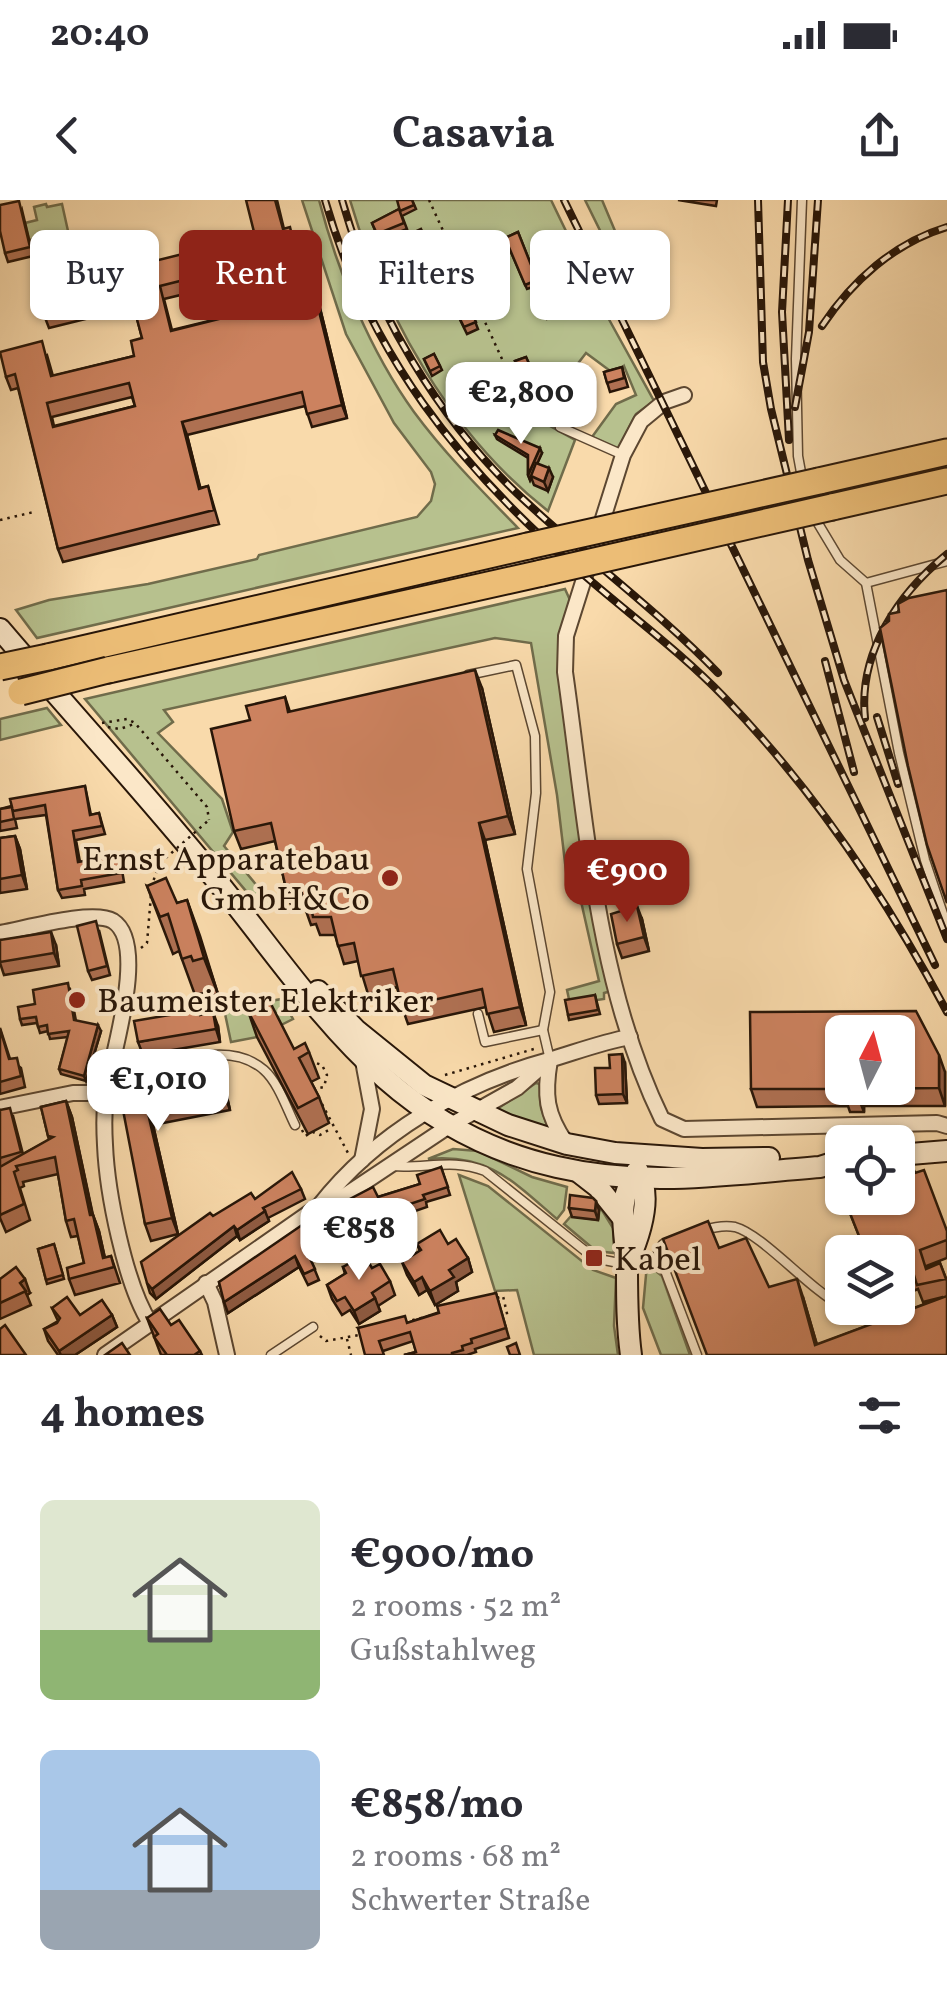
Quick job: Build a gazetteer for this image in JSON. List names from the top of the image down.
{
  "places": {
    "other": ["Ernst Apparatebau GmbH&Co", "Baumeister Elektriker"],
    "transit": ["Kabel"]
  },
  "north": "top",
  "page": {
    "status": "20:40",
    "header": "Casavia",
    "chip": [
      "Buy",
      "Rent",
      "Filters",
      "New"
    ],
    "price": [
      "€2,800",
      "€900",
      "€1,010",
      "€858"
    ],
    "heading": "4 homes",
    "list": [
      {
        "name": "€900/mo",
        "note": "2 rooms · 52 m² · Gußstahlweg"
      },
      {
        "name": "€858/mo",
        "note": "2 rooms · 68 m² · Schwerter Straße"
      }
    ]
  }
}
